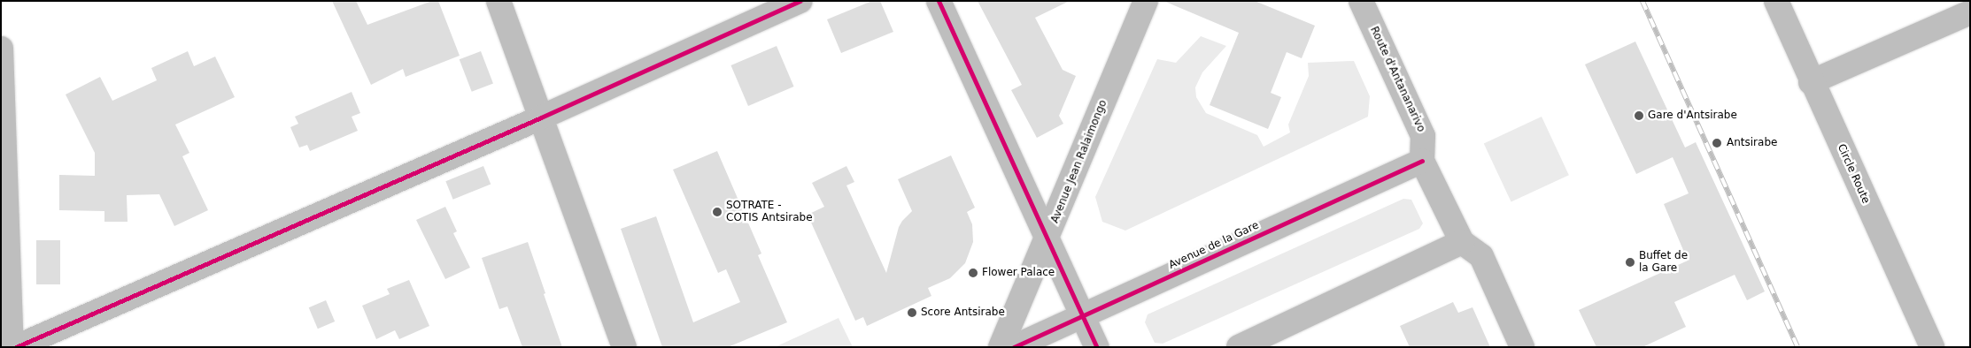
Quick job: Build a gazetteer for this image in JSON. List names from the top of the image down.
{
  "streets": {
    "street": [
      "Route d'Antananarivo",
      "Avenue Jean Ralaimongo",
      "Circle Route",
      "Avenue de la Gare"
    ]
  },
  "crossings": [
    ["Route d'Antananarivo", "Avenue de la Gare"]
  ],
  "places": [
    "Gare d'Antsirabe",
    "Antsirabe",
    "SOTRATE - COTIS Antsirabe",
    "Buffet de la Gare",
    "Flower Palace",
    "Score Antsirabe"
  ]
}
